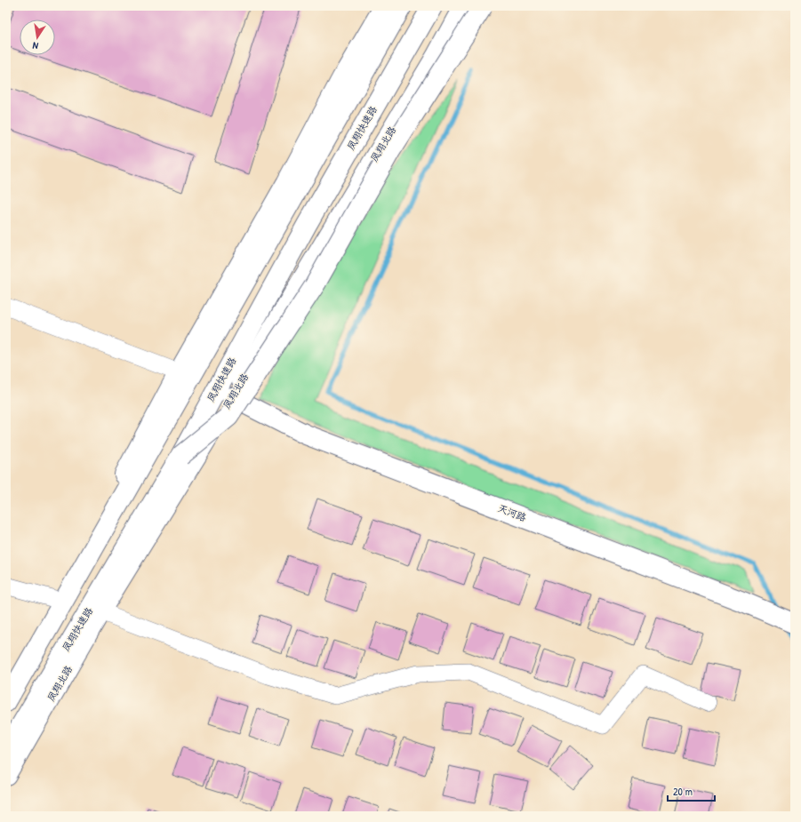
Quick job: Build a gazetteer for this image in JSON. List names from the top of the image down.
{
  "streets": {
    "main road": ["凤翔快速路", "凤翔北路", "天河路"]
  },
  "crossings": [
    ["凤翔北路", "天河路"]
  ],
  "scale_bar": "20 m",
  "north": "bottom"
}
